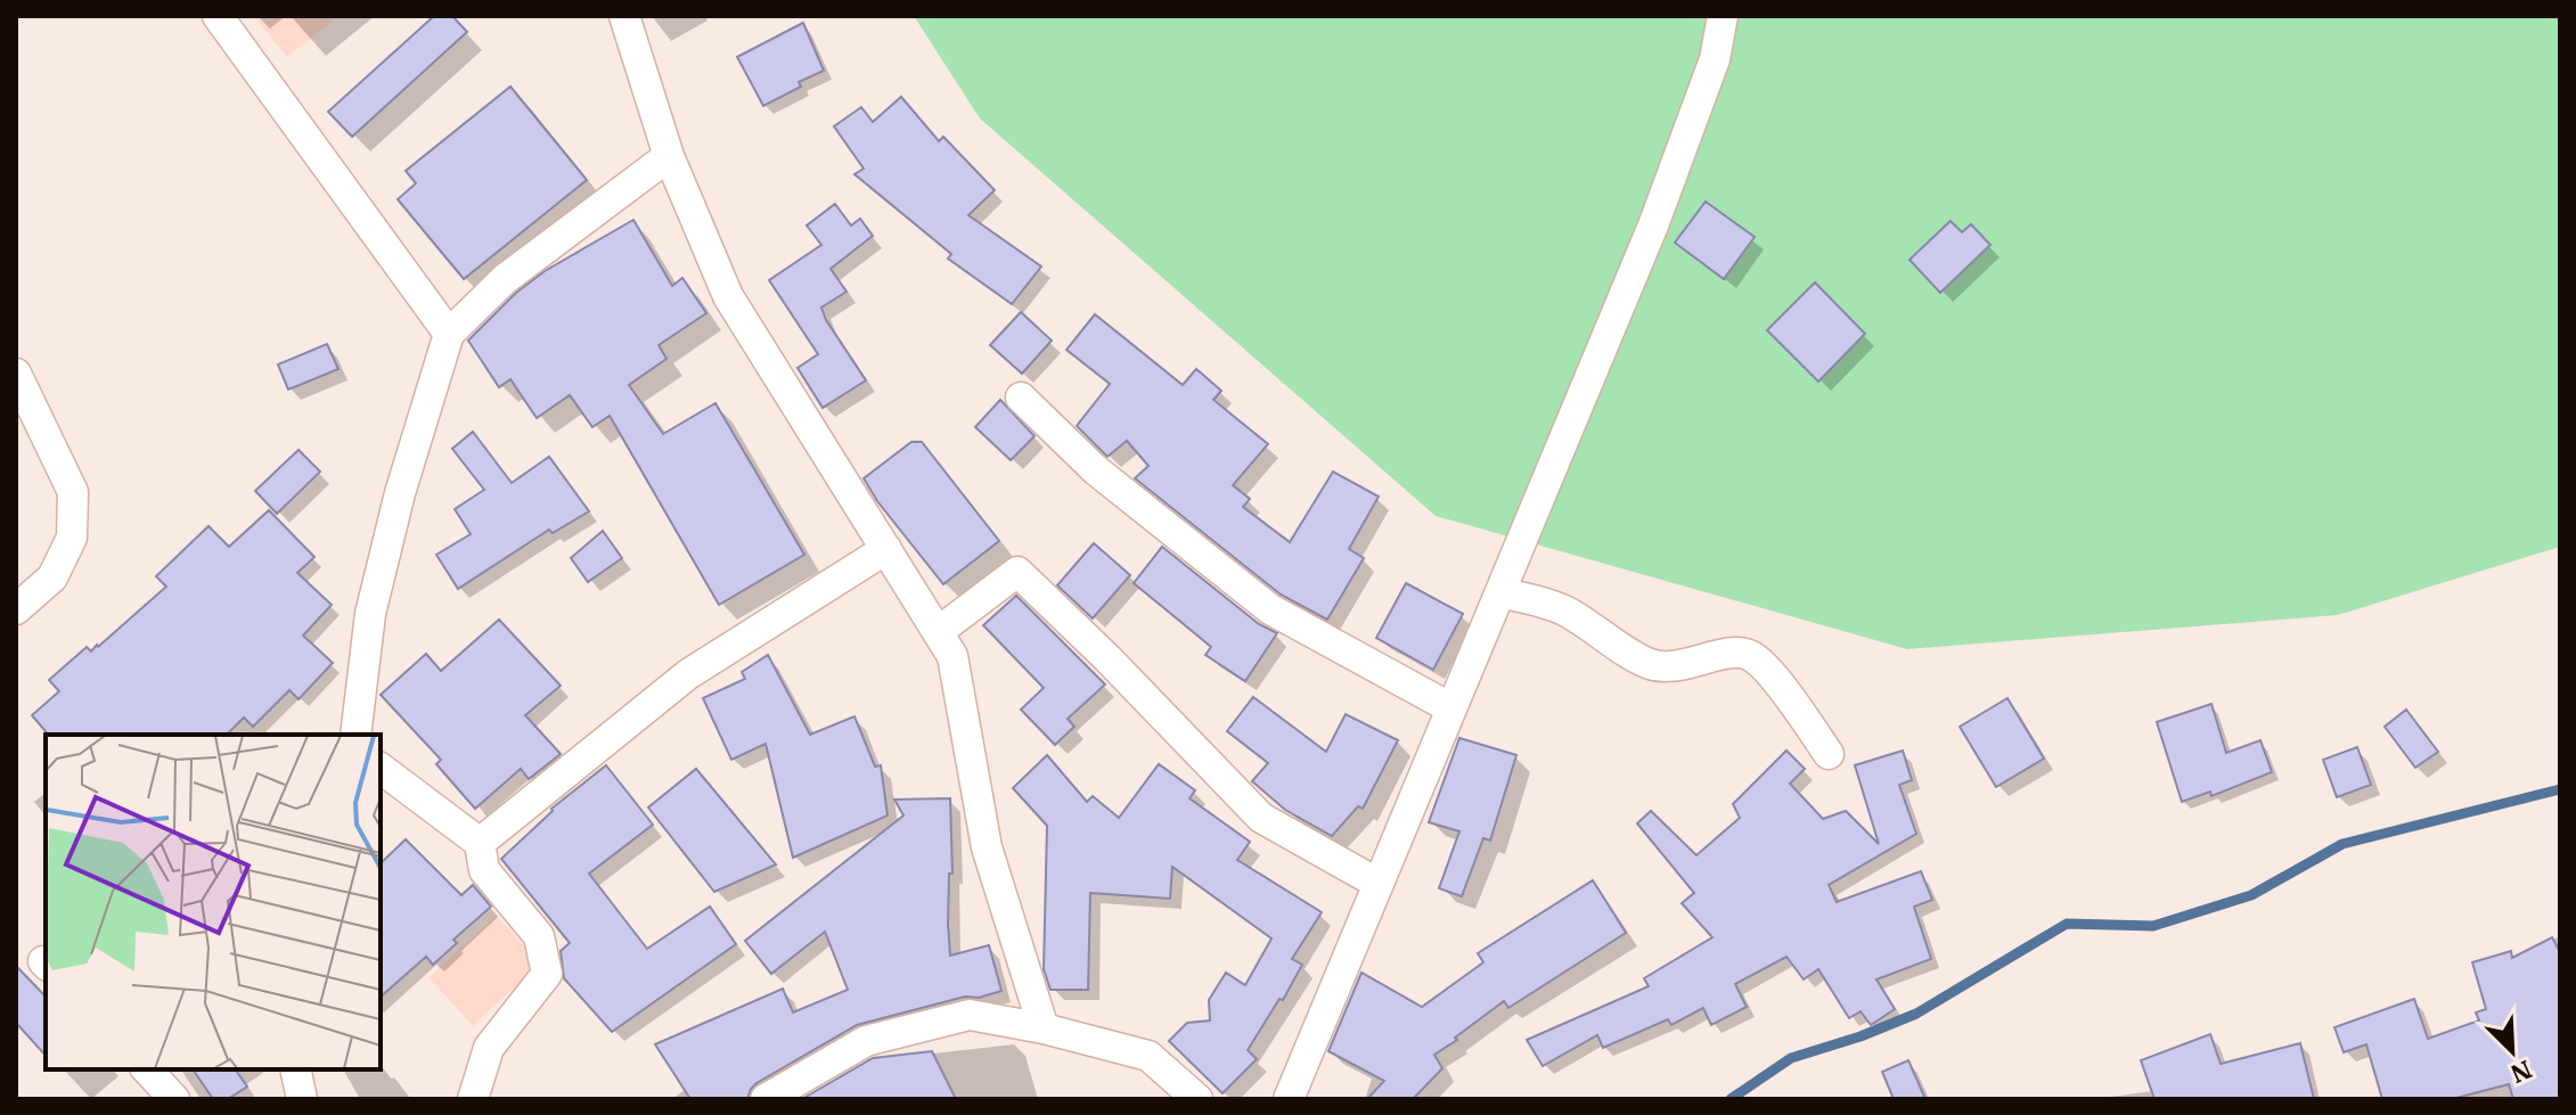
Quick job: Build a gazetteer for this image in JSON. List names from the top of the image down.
{
  "north": "bottom right"
}
